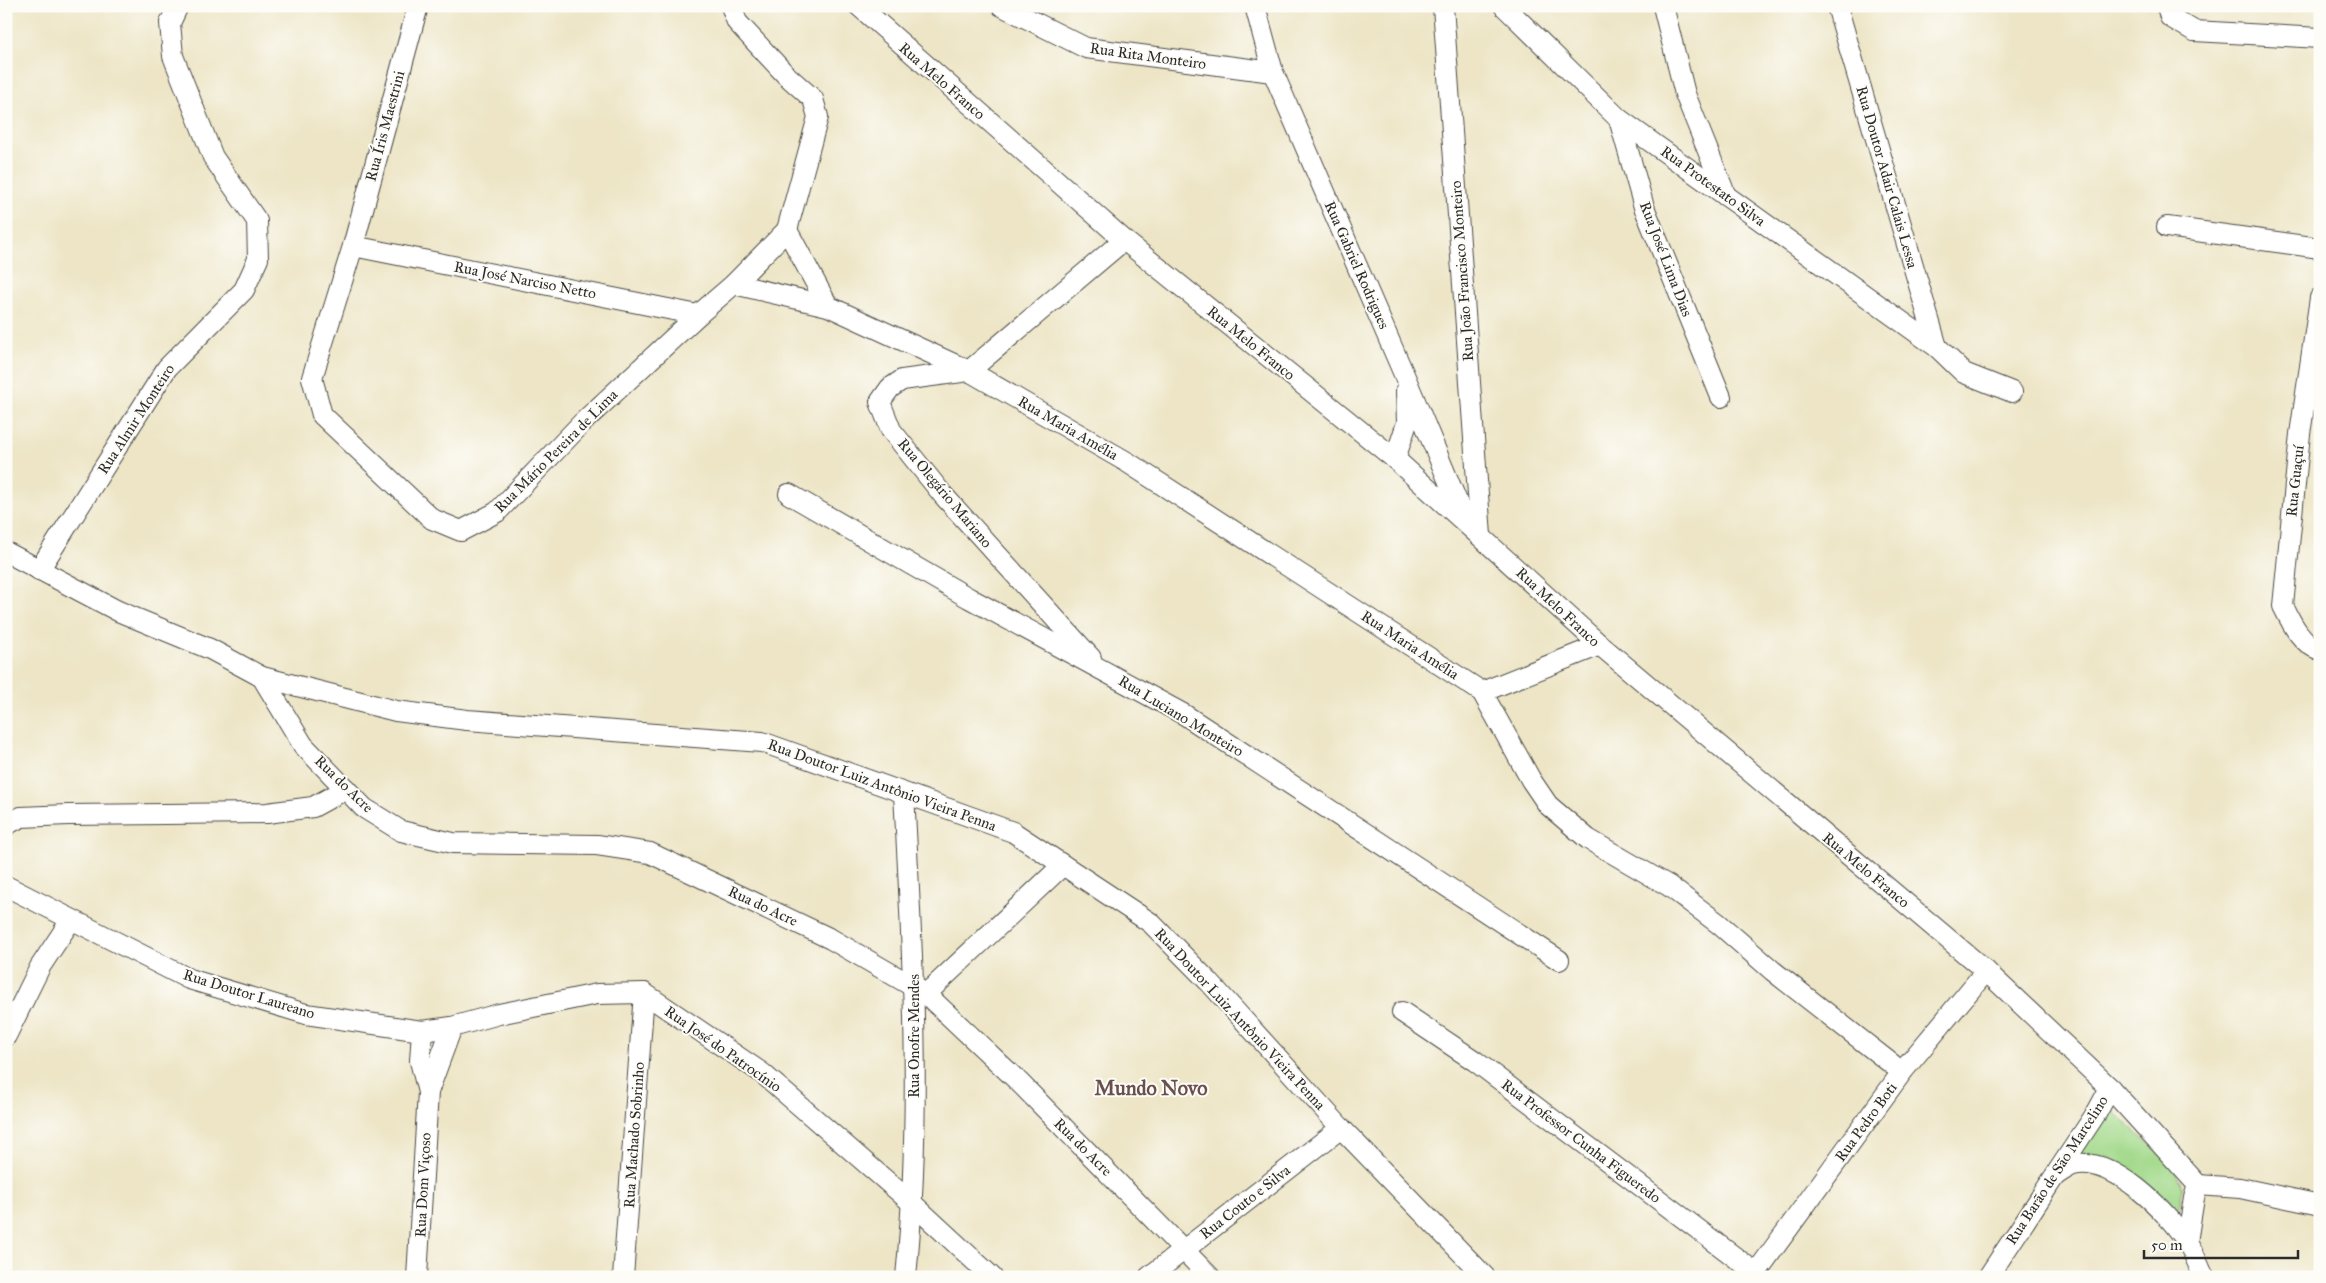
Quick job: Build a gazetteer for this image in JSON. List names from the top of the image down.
{
  "streets": {
    "street": [
      "Rua Rita Monteiro",
      "Rua Melo Franco",
      "Rua Íris Maestrini",
      "Rua Doutor Adair Calais Lessa",
      "Rua Protestato Silva",
      "Rua José Lima Dias",
      "Rua Gabriel Rodrigues",
      "Rua João Francisco Monteiro",
      "Rua José Narciso Netto",
      "Rua Almir Monteiro",
      "Rua Maria Amélia",
      "Rua Mário Pereira de Lima",
      "Rua Guaçuí",
      "Rua Olegário Mariano",
      "Rua Luciano Monteiro",
      "Rua do Acre",
      "Rua Doutor Luiz Antônio Vieira Penna",
      "Rua Doutor Laureano",
      "Rua Onofre Mendes",
      "Rua José do Patrocínio",
      "Rua Pedro Boti",
      "Rua Machado Sobrinho",
      "Rua Professor Cunha Figueredo",
      "Rua Barão de São Marcelino",
      "Rua Dom Viçoso",
      "Rua Couto e Silva"
    ]
  },
  "crossings": [
    ["Rua Rita Monteiro", "Rua Gabriel Rodrigues"],
    ["Rua Melo Franco", "Rua Gabriel Rodrigues"],
    ["Rua Melo Franco", "Rua João Francisco Monteiro"],
    ["Rua Melo Franco", "Rua Pedro Boti"],
    ["Rua Melo Franco", "Rua Barão de São Marcelino"],
    ["Rua Íris Maestrini", "Rua José Narciso Netto"],
    ["Rua Íris Maestrini", "Rua Mário Pereira de Lima"],
    ["Rua Doutor Adair Calais Lessa", "Rua Protestato Silva"],
    ["Rua Protestato Silva", "Rua José Lima Dias"],
    ["Rua José Narciso Netto", "Rua Mário Pereira de Lima"],
    ["Rua Almir Monteiro", "Rua Doutor Luiz Antônio Vieira Penna"],
    ["Rua Maria Amélia", "Rua Olegário Mariano"],
    ["Rua Olegário Mariano", "Rua Luciano Monteiro"],
    ["Rua do Acre", "Rua Doutor Luiz Antônio Vieira Penna"],
    ["Rua do Acre", "Rua Onofre Mendes"],
    ["Rua do Acre", "Rua Couto e Silva"],
    ["Rua Doutor Luiz Antônio Vieira Penna", "Rua Onofre Mendes"],
    ["Rua Doutor Luiz Antônio Vieira Penna", "Rua Couto e Silva"],
    ["Rua Doutor Laureano", "Rua Dom Viçoso"],
    ["Rua Onofre Mendes", "Rua José do Patrocínio"],
    ["Rua José do Patrocínio", "Rua Machado Sobrinho"],
    ["Rua Pedro Boti", "Rua Professor Cunha Figueredo"]
  ],
  "districts": ["Mundo Novo"],
  "scale_bar": "50 m"
}
